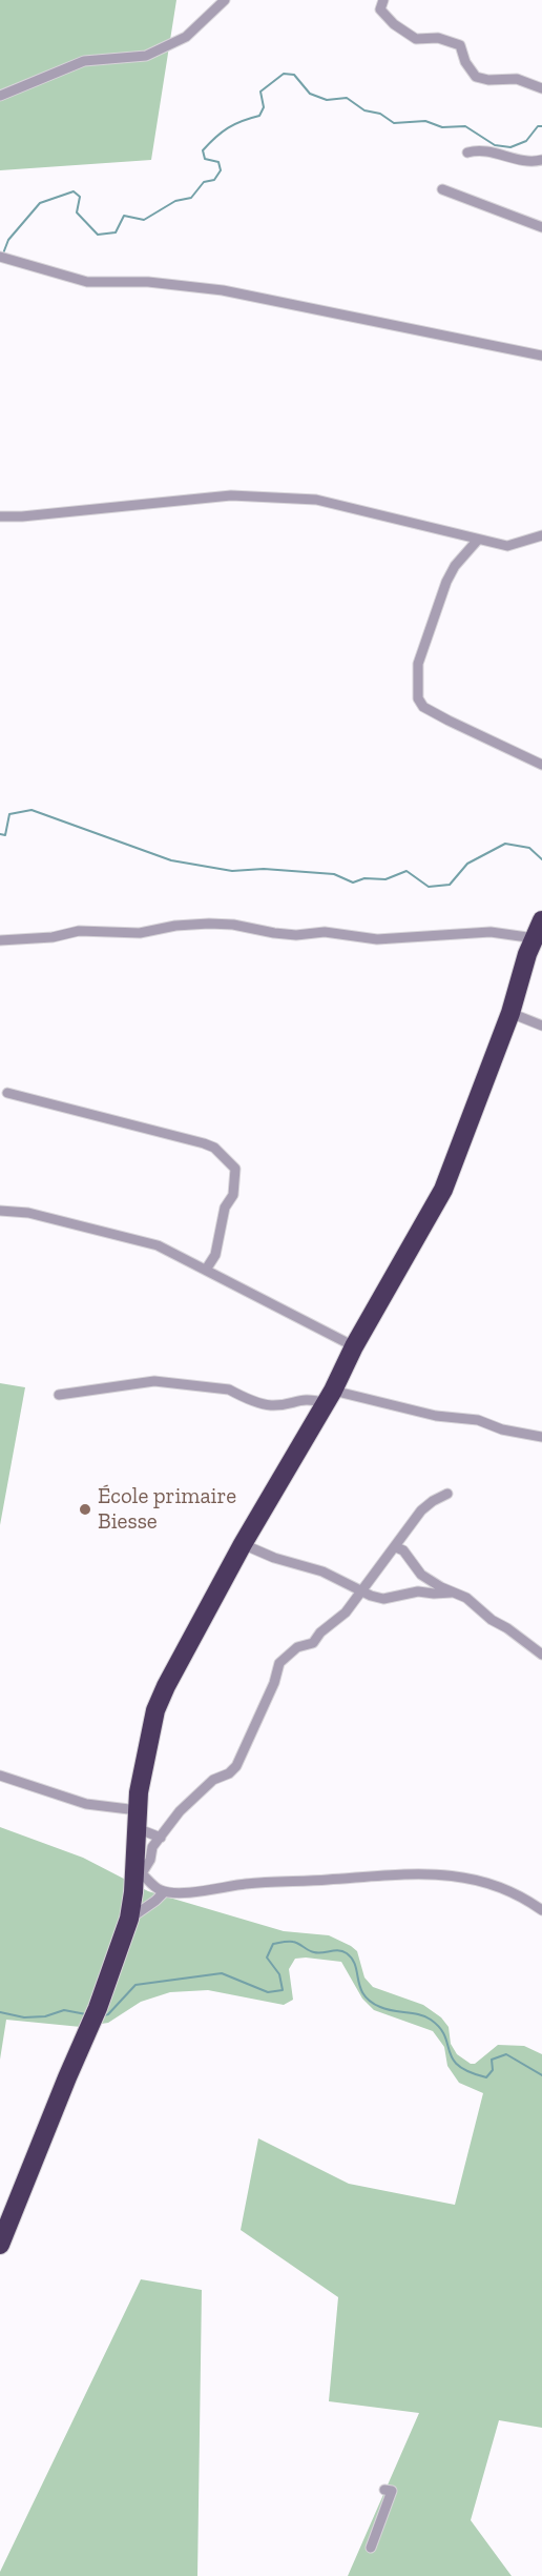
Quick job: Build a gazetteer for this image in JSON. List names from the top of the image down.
{
  "places": ["École primaire Biesse"]
}
